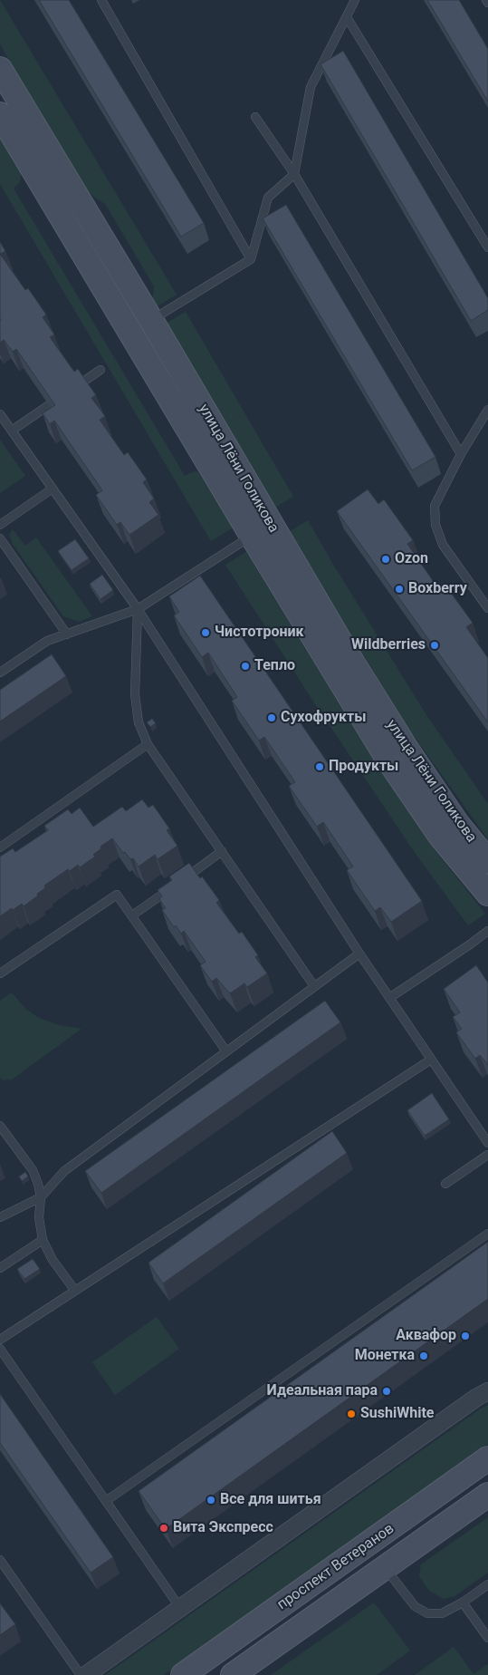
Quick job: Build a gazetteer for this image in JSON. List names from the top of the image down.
{
  "streets": {
    "street": ["улица Лёни Голикова", "проспект Ветеранов"]
  },
  "places": [
    "Ozon",
    "Boxberry",
    "Чистотроник",
    "Wildberries",
    "Тепло",
    "Сухофрукты",
    "Продукты",
    "Аквафор",
    "Монетка",
    "Идеальная пара",
    "SushiWhite",
    "Все для шитья",
    "Вита Экспресс"
  ]
}
